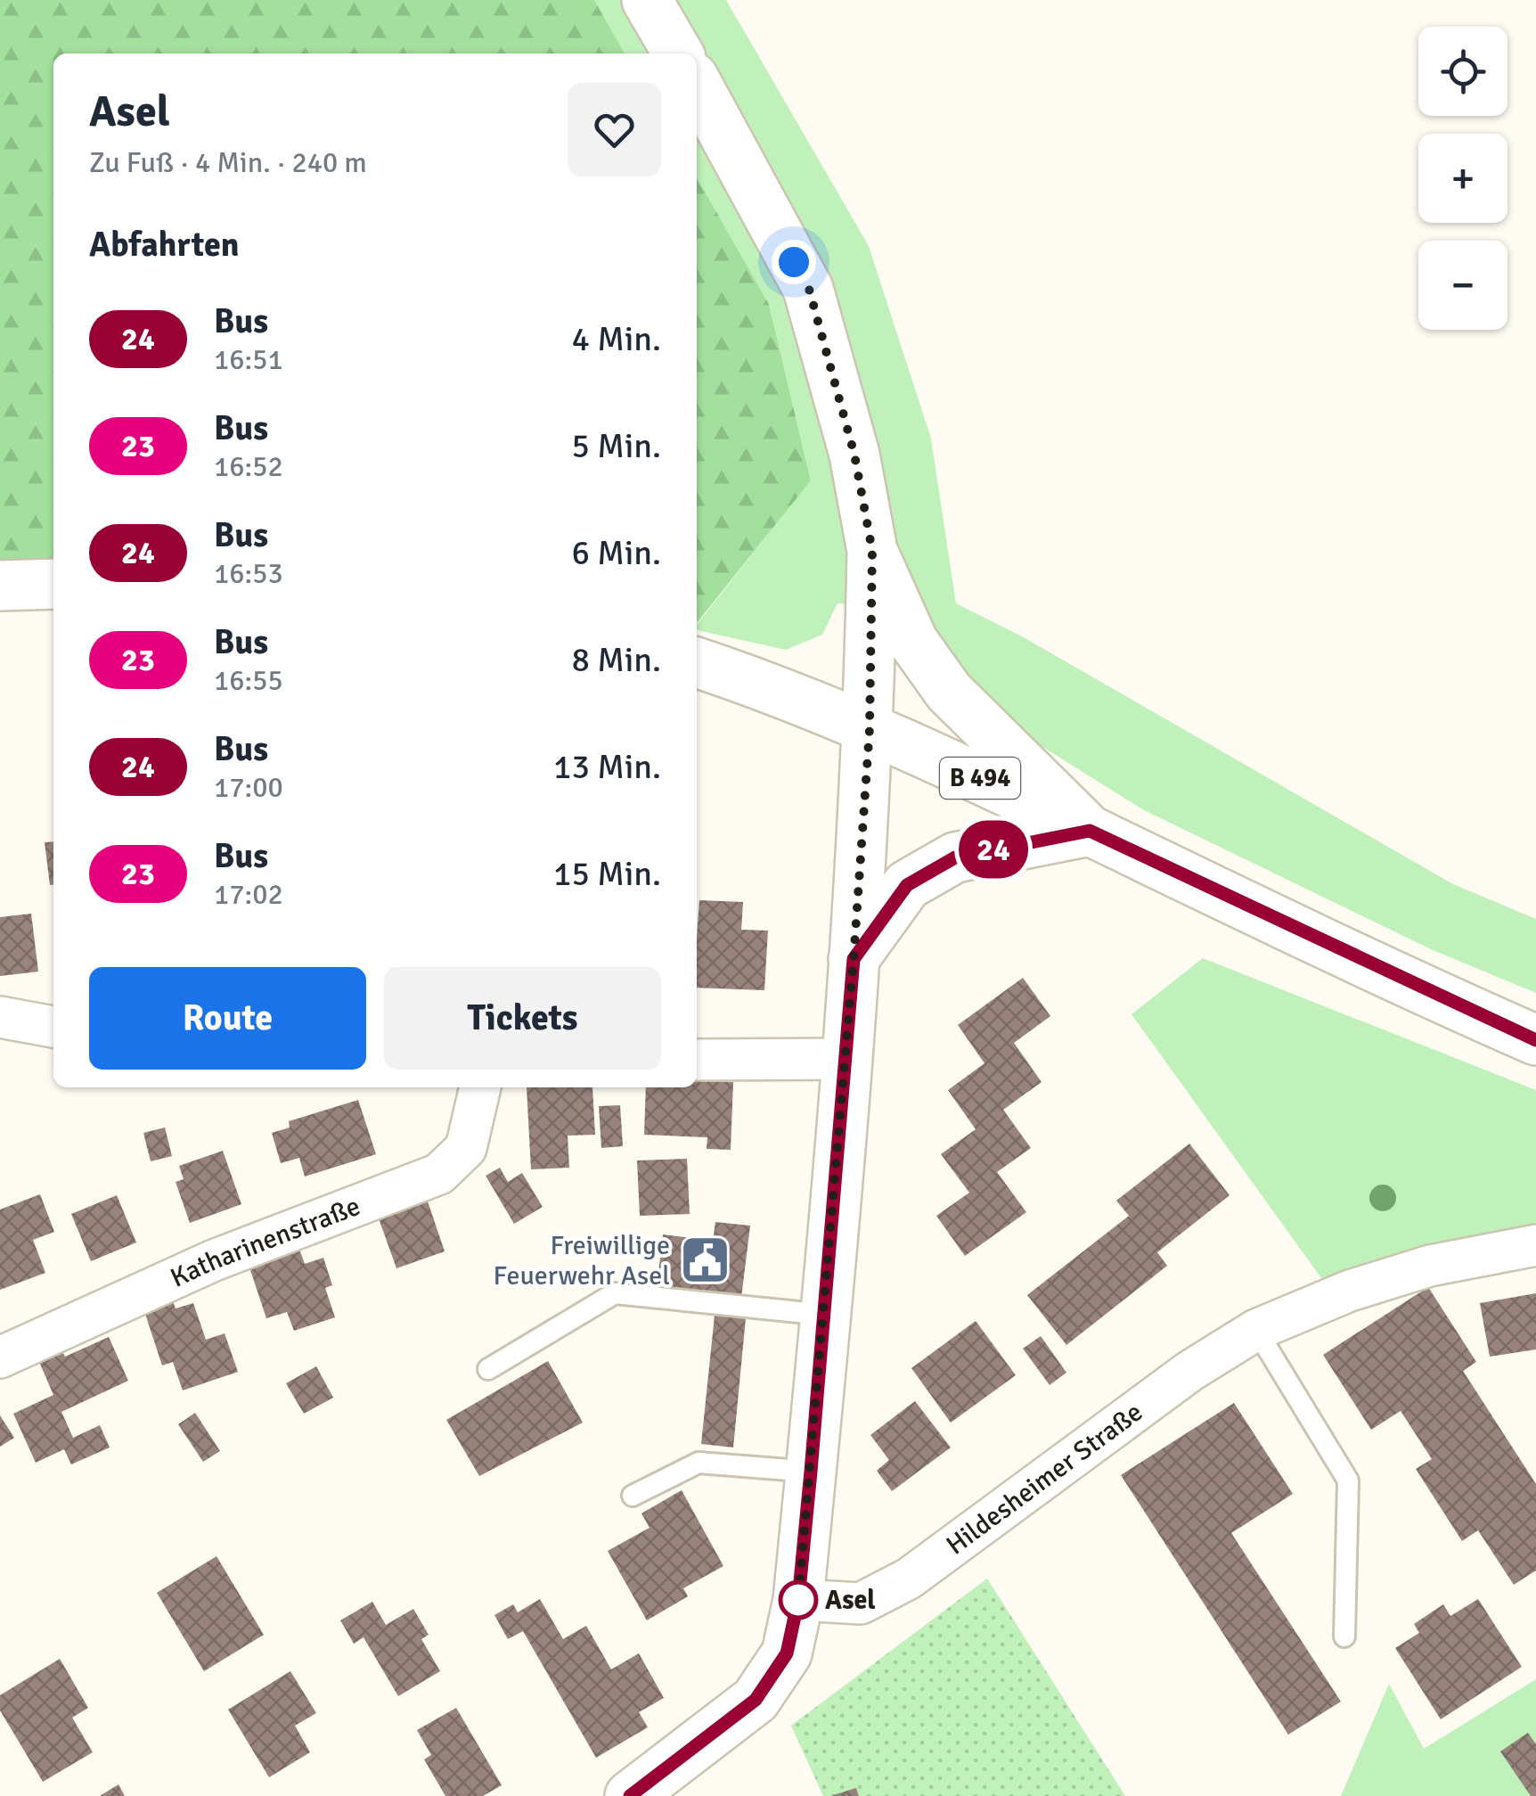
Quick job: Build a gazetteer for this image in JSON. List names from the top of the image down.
{
  "streets": {
    "street": ["B 494", "Katharinenstraße", "Hildesheimer Straße"]
  },
  "places": {
    "public building": ["Freiwillige Feuerwehr Asel"],
    "other": ["Asel"]
  },
  "lines": ["bus line 24"],
  "page": {
    "on_map": "24",
    "map_buttons": ["+", "−"],
    "heading": [
      ["Asel", "Zu Fuß · 4 Min. · 240 m"],
      "Abfahrten"
    ],
    "list": [
      {
        "mark": "24",
        "name": "Bus",
        "note": "16:51",
        "value": "4 Min."
      },
      {
        "mark": "23",
        "name": "Bus",
        "note": "16:52",
        "value": "5 Min."
      },
      {
        "mark": "24",
        "name": "Bus",
        "note": "16:53",
        "value": "6 Min."
      },
      {
        "mark": "23",
        "name": "Bus",
        "note": "16:55",
        "value": "8 Min."
      },
      {
        "mark": "24",
        "name": "Bus",
        "note": "17:00",
        "value": "13 Min."
      },
      {
        "mark": "23",
        "name": "Bus",
        "note": "17:02",
        "value": "15 Min."
      }
    ],
    "buttons": ["Route", "Tickets"]
  }
}
